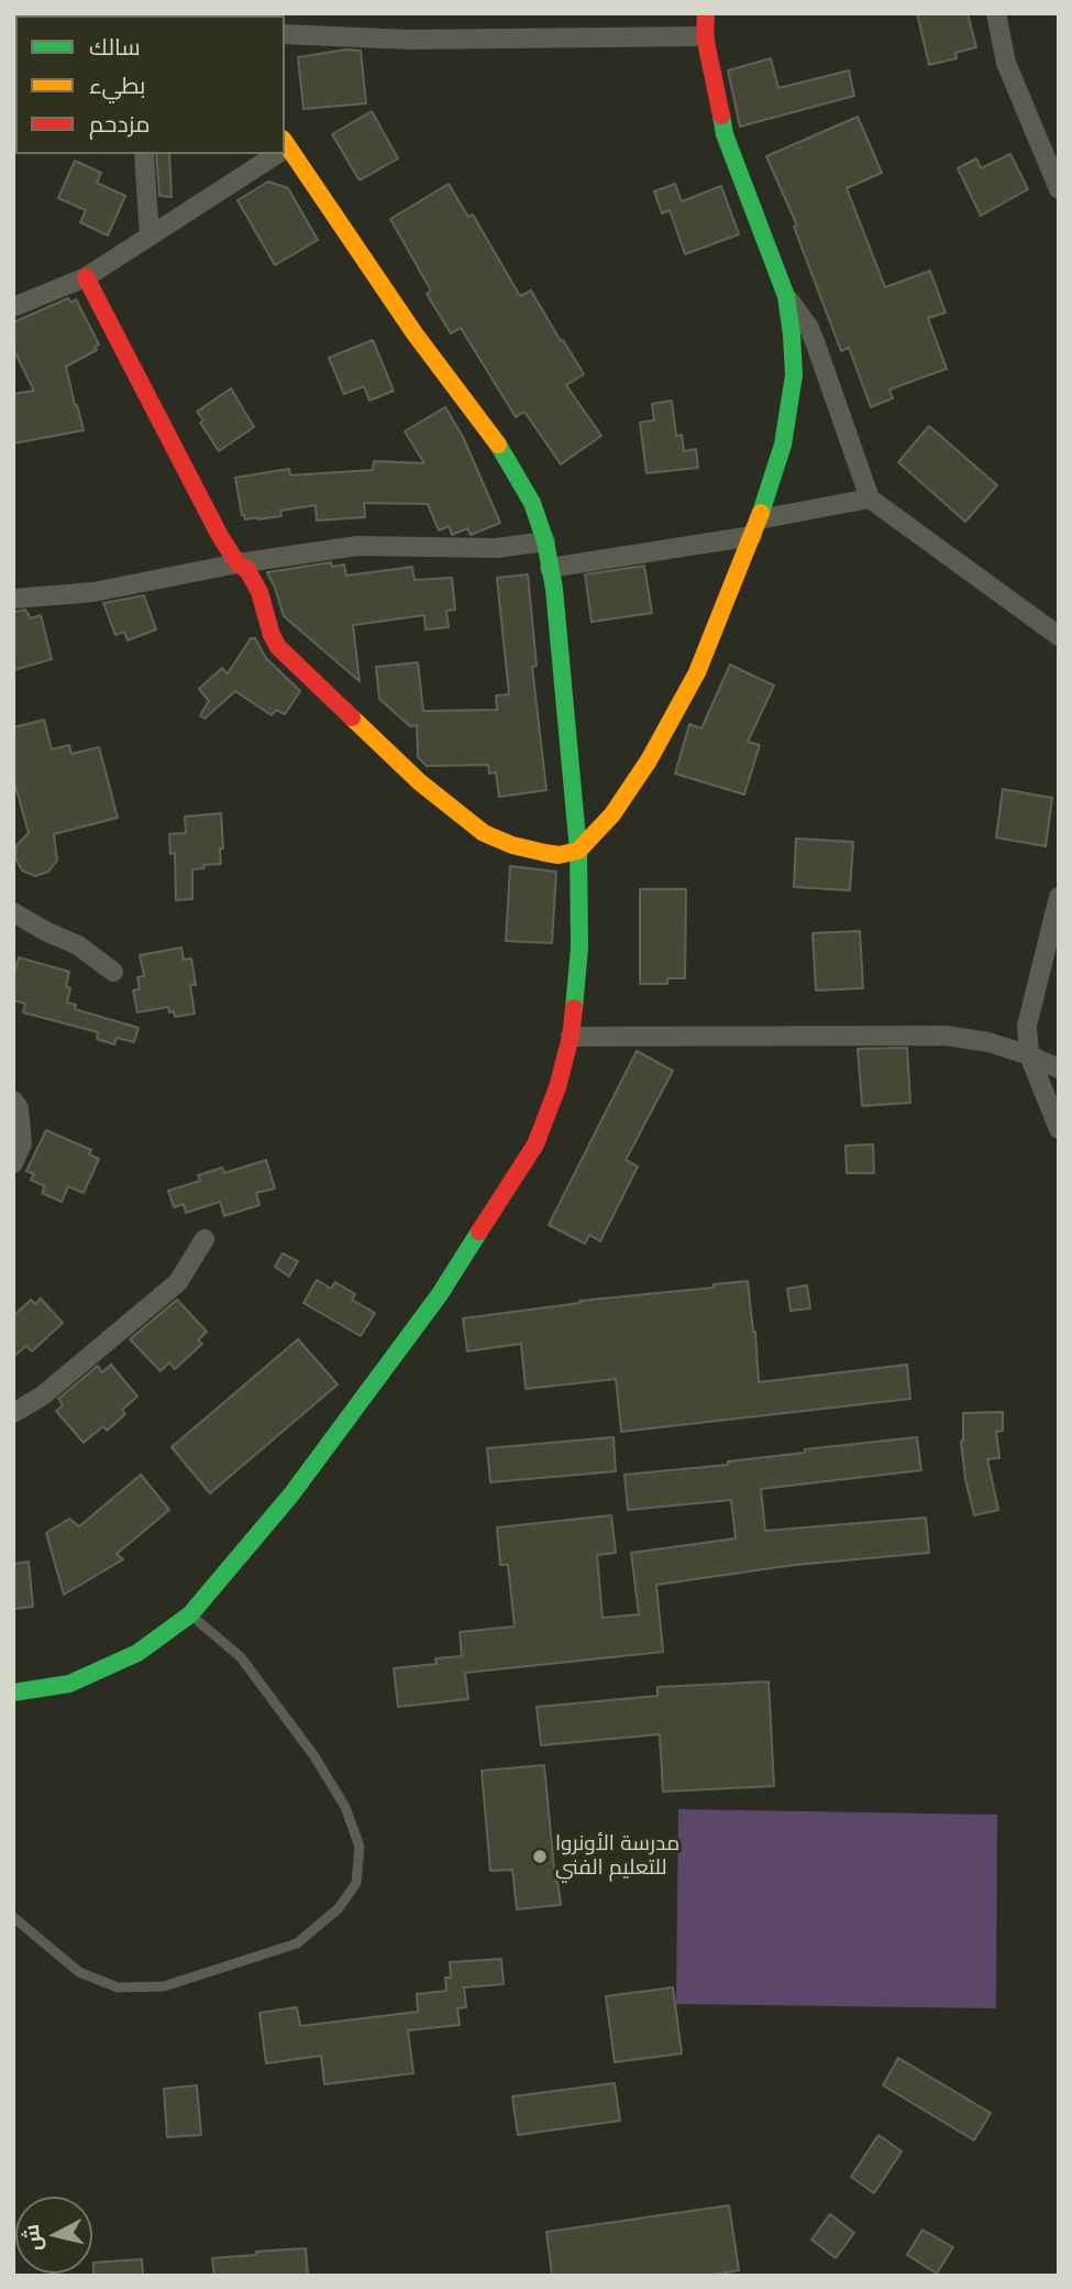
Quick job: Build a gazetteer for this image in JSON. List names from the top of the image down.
{
  "places": ["مدرسة الأونروا للتعليم الفني"],
  "legend": ["سالك", "بطيء", "مزدحم"],
  "north": "left"
}
